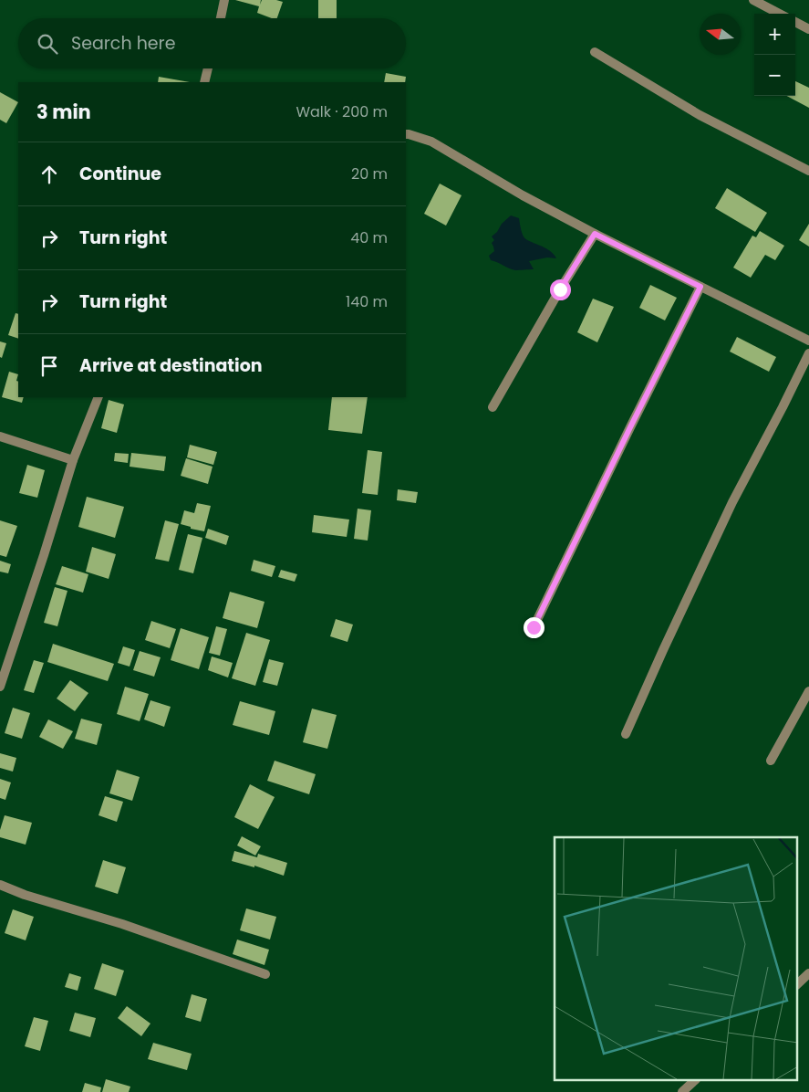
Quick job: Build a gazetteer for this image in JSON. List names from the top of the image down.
{
  "north": "left",
  "page": {
    "map_buttons": ["+", "−"],
    "search": "Search here",
    "heading": ["3 min", "Walk · 200 m"],
    "list": [
      ["Continue", "20 m"],
      ["Turn right", "40 m"],
      ["Turn right", "140 m"],
      "Arrive at destination"
    ]
  }
}
